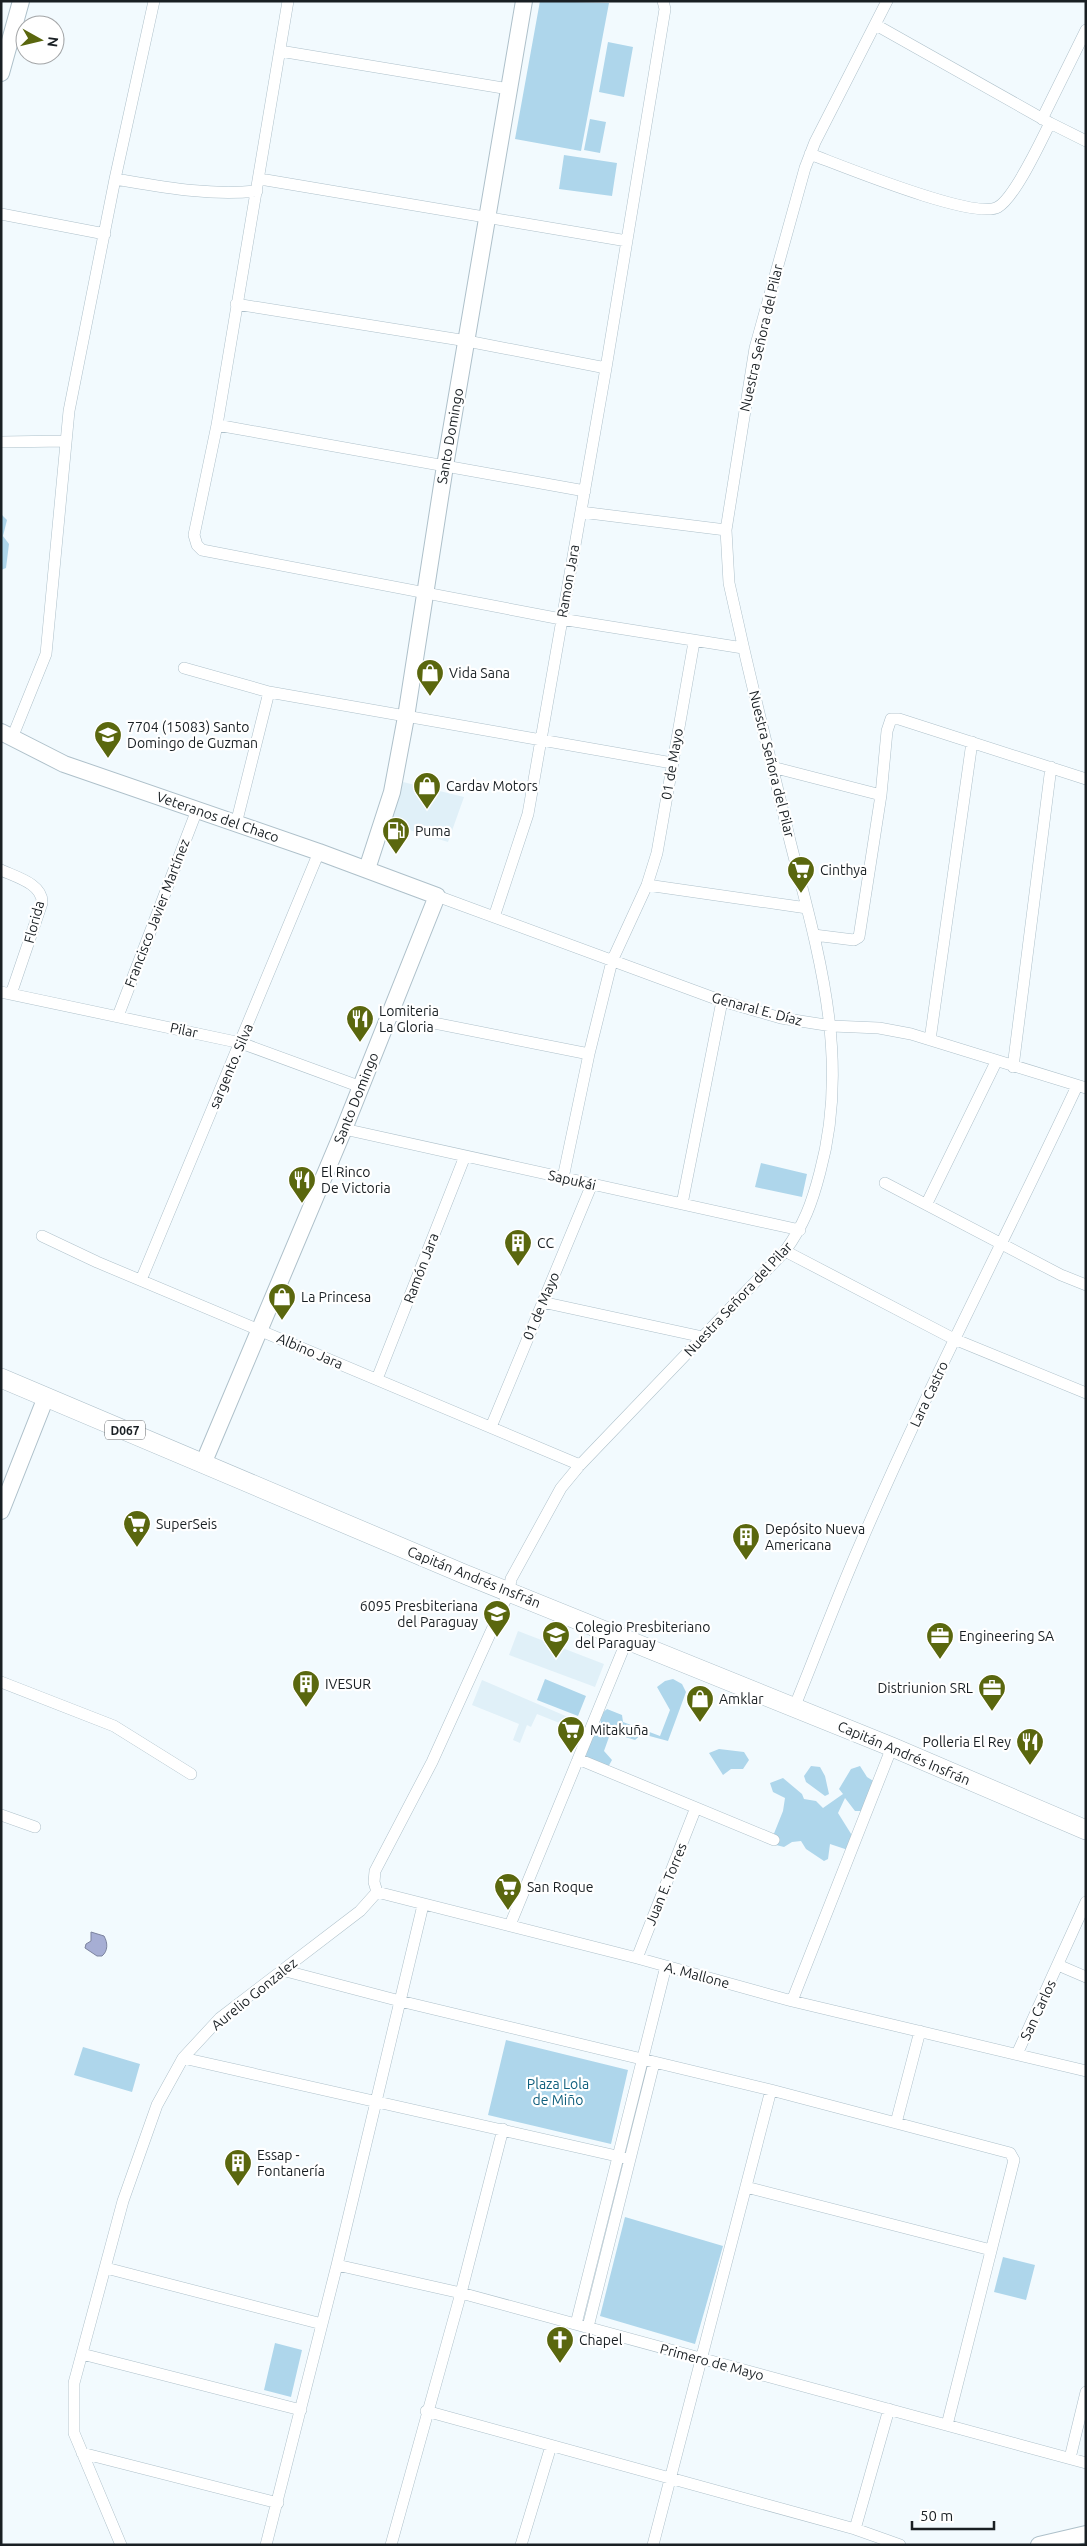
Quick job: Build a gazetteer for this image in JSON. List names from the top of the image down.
{
  "streets": {
    "main road": ["D067", "Capitán Andrés Insfrán"],
    "street": [
      "Nuestra Señora del Pilar",
      "Santo Domingo",
      "Ramon Jara",
      "01 de Mayo",
      "Veteranos del Chaco",
      "Francisco Javier Martínez",
      "Florida",
      "Genaral E. Díaz",
      "Pilar",
      "sargento. Silva",
      "Sapukái",
      "Ramón Jara",
      "Albino Jara",
      "Lara Castro",
      "Juan E. Torres",
      "A. Mallone",
      "Aurelio Gonzalez",
      "San Carlos",
      "Primero de Mayo"
    ]
  },
  "crossings": [
    ["Nuestra Señora del Pilar", "Genaral E. Díaz"],
    ["Nuestra Señora del Pilar", "Sapukái"],
    ["Nuestra Señora del Pilar", "Albino Jara"],
    ["Nuestra Señora del Pilar", "Capitán Andrés Insfrán"],
    ["Santo Domingo", "Veteranos del Chaco"],
    ["Santo Domingo", "Genaral E. Díaz"],
    ["Santo Domingo", "Pilar"],
    ["Santo Domingo", "Sapukái"],
    ["Santo Domingo", "Albino Jara"],
    ["Santo Domingo", "Capitán Andrés Insfrán"],
    ["Ramon Jara", "Genaral E. Díaz"],
    ["01 de Mayo", "Genaral E. Díaz"],
    ["01 de Mayo", "Sapukái"],
    ["01 de Mayo", "Albino Jara"],
    ["Veteranos del Chaco", "Francisco Javier Martínez"],
    ["Veteranos del Chaco", "Genaral E. Díaz"],
    ["Veteranos del Chaco", "sargento. Silva"],
    ["Francisco Javier Martínez", "Pilar"],
    ["Florida", "Pilar"],
    ["Genaral E. Díaz", "Lara Castro"],
    ["Pilar", "sargento. Silva"],
    ["sargento. Silva", "Albino Jara"],
    ["Sapukái", "Ramón Jara"],
    ["Ramón Jara", "Albino Jara"],
    ["Lara Castro", "Capitán Andrés Insfrán"],
    ["Juan E. Torres", "A. Mallone"],
    ["A. Mallone", "Aurelio Gonzalez"],
    ["A. Mallone", "San Carlos"]
  ],
  "parks": ["Plaza Lola de Miño"],
  "places": {
    "shop": [
      "Vida Sana",
      "Cardav Motors",
      "La Princesa",
      "Amklar"
    ],
    "school or university": ["7704 (15083) Santo Domingo de Guzman", "6095 Presbiteriana del Paraguay", "Colegio Presbiteriano del Paraguay"],
    "fuel station": ["Puma"],
    "supermarket": [
      "Cinthya",
      "SuperSeis",
      "Mitakuña",
      "San Roque"
    ],
    "restaurant": ["Lomiteria La Gloria", "El Rinco De Victoria", "Polleria El Rey"],
    "building": [
      "CC",
      "Depósito Nueva Americana",
      "IVESUR",
      "Essap - Fontanería"
    ],
    "office": ["Engineering SA", "Distriunion SRL"],
    "church": ["Chapel"]
  },
  "scale_bar": "50 m",
  "north": "right"
}
